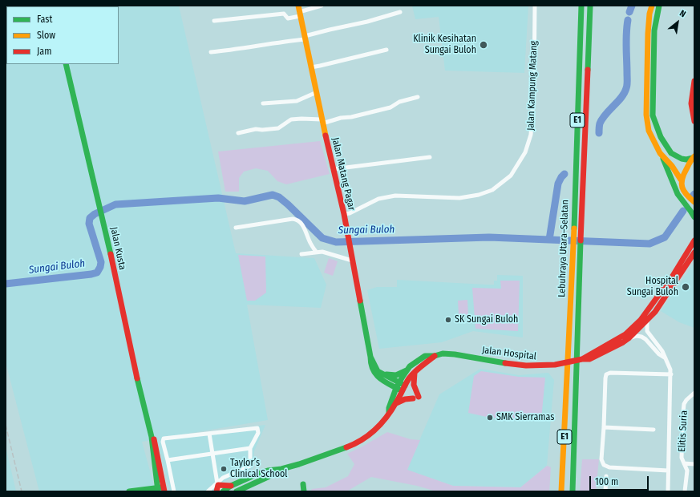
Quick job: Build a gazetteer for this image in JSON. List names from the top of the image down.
{
  "streets": {
    "main road": [
      "E1",
      "Jalan Matang Pagar",
      "Jalan Kusta",
      "Lebuhraya Utara–Selatan",
      "Jalan Hospital"
    ],
    "street": ["Jalan Kampung Matang", "Elitis Suria"]
  },
  "crossings": [
    ["Jalan Kampung Matang", "Jalan Matang Pagar"]
  ],
  "water": ["Sungai Buloh"],
  "places": [
    "Klinik Kesihatan Sungai Buloh",
    "Hospital Sungai Buloh",
    "SK Sungai Buloh",
    "SMK Sierramas",
    "Taylor’s Clinical School"
  ],
  "legend": ["Fast", "Slow", "Jam"],
  "scale_bar": "100 m",
  "north": "top right"
}
